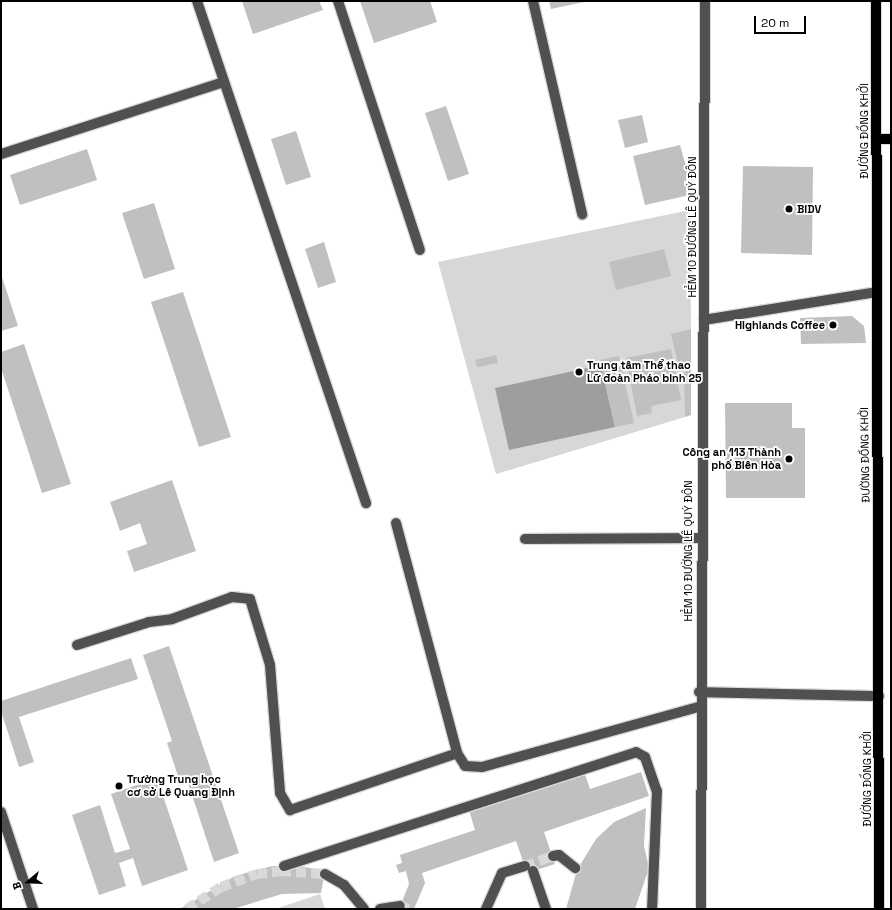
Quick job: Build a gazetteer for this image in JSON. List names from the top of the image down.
{
  "streets": {
    "main road": ["ĐƯỜNG ĐỒNG KHỞI"],
    "street": ["HẺM 10 ĐƯỜNG LÊ QUÝ ĐÔN"]
  },
  "places": [
    "BIDV",
    "Highlands Coffee",
    "Trung tâm Thể thao Lữ đoàn Pháo binh 25",
    "Công an 113 Thành phố Biên Hòa",
    "Trường Trung học cơ sở Lê Quang Định"
  ],
  "scale_bar": "20 m",
  "north": "left"
}
